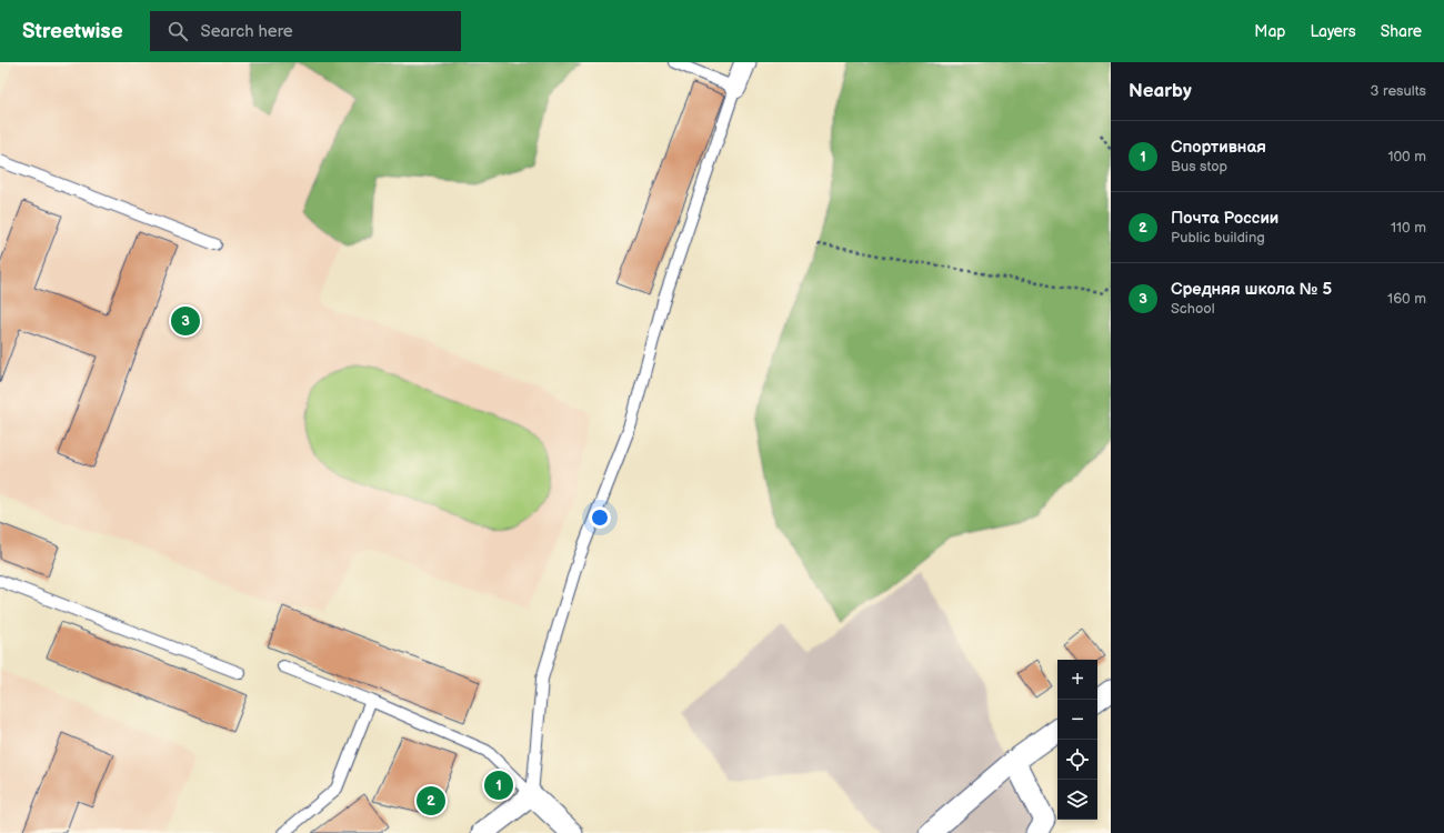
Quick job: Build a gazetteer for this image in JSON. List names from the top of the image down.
{
  "page": {
    "header": "Streetwise",
    "search": "Search here",
    "nav": ["Map", "Layers", "Share"],
    "heading": ["Nearby", "3 results"],
    "list": [
      {
        "mark": "1",
        "name": "Спортивная",
        "note": "Bus stop",
        "value": "100 m"
      },
      {
        "mark": "2",
        "name": "Почта России",
        "note": "Public building",
        "value": "110 m"
      },
      {
        "mark": "3",
        "name": "Средняя школа № 5",
        "note": "School",
        "value": "160 m"
      }
    ],
    "pins": ["3", "1", "2"],
    "map_buttons": ["+", "−"]
  }
}
